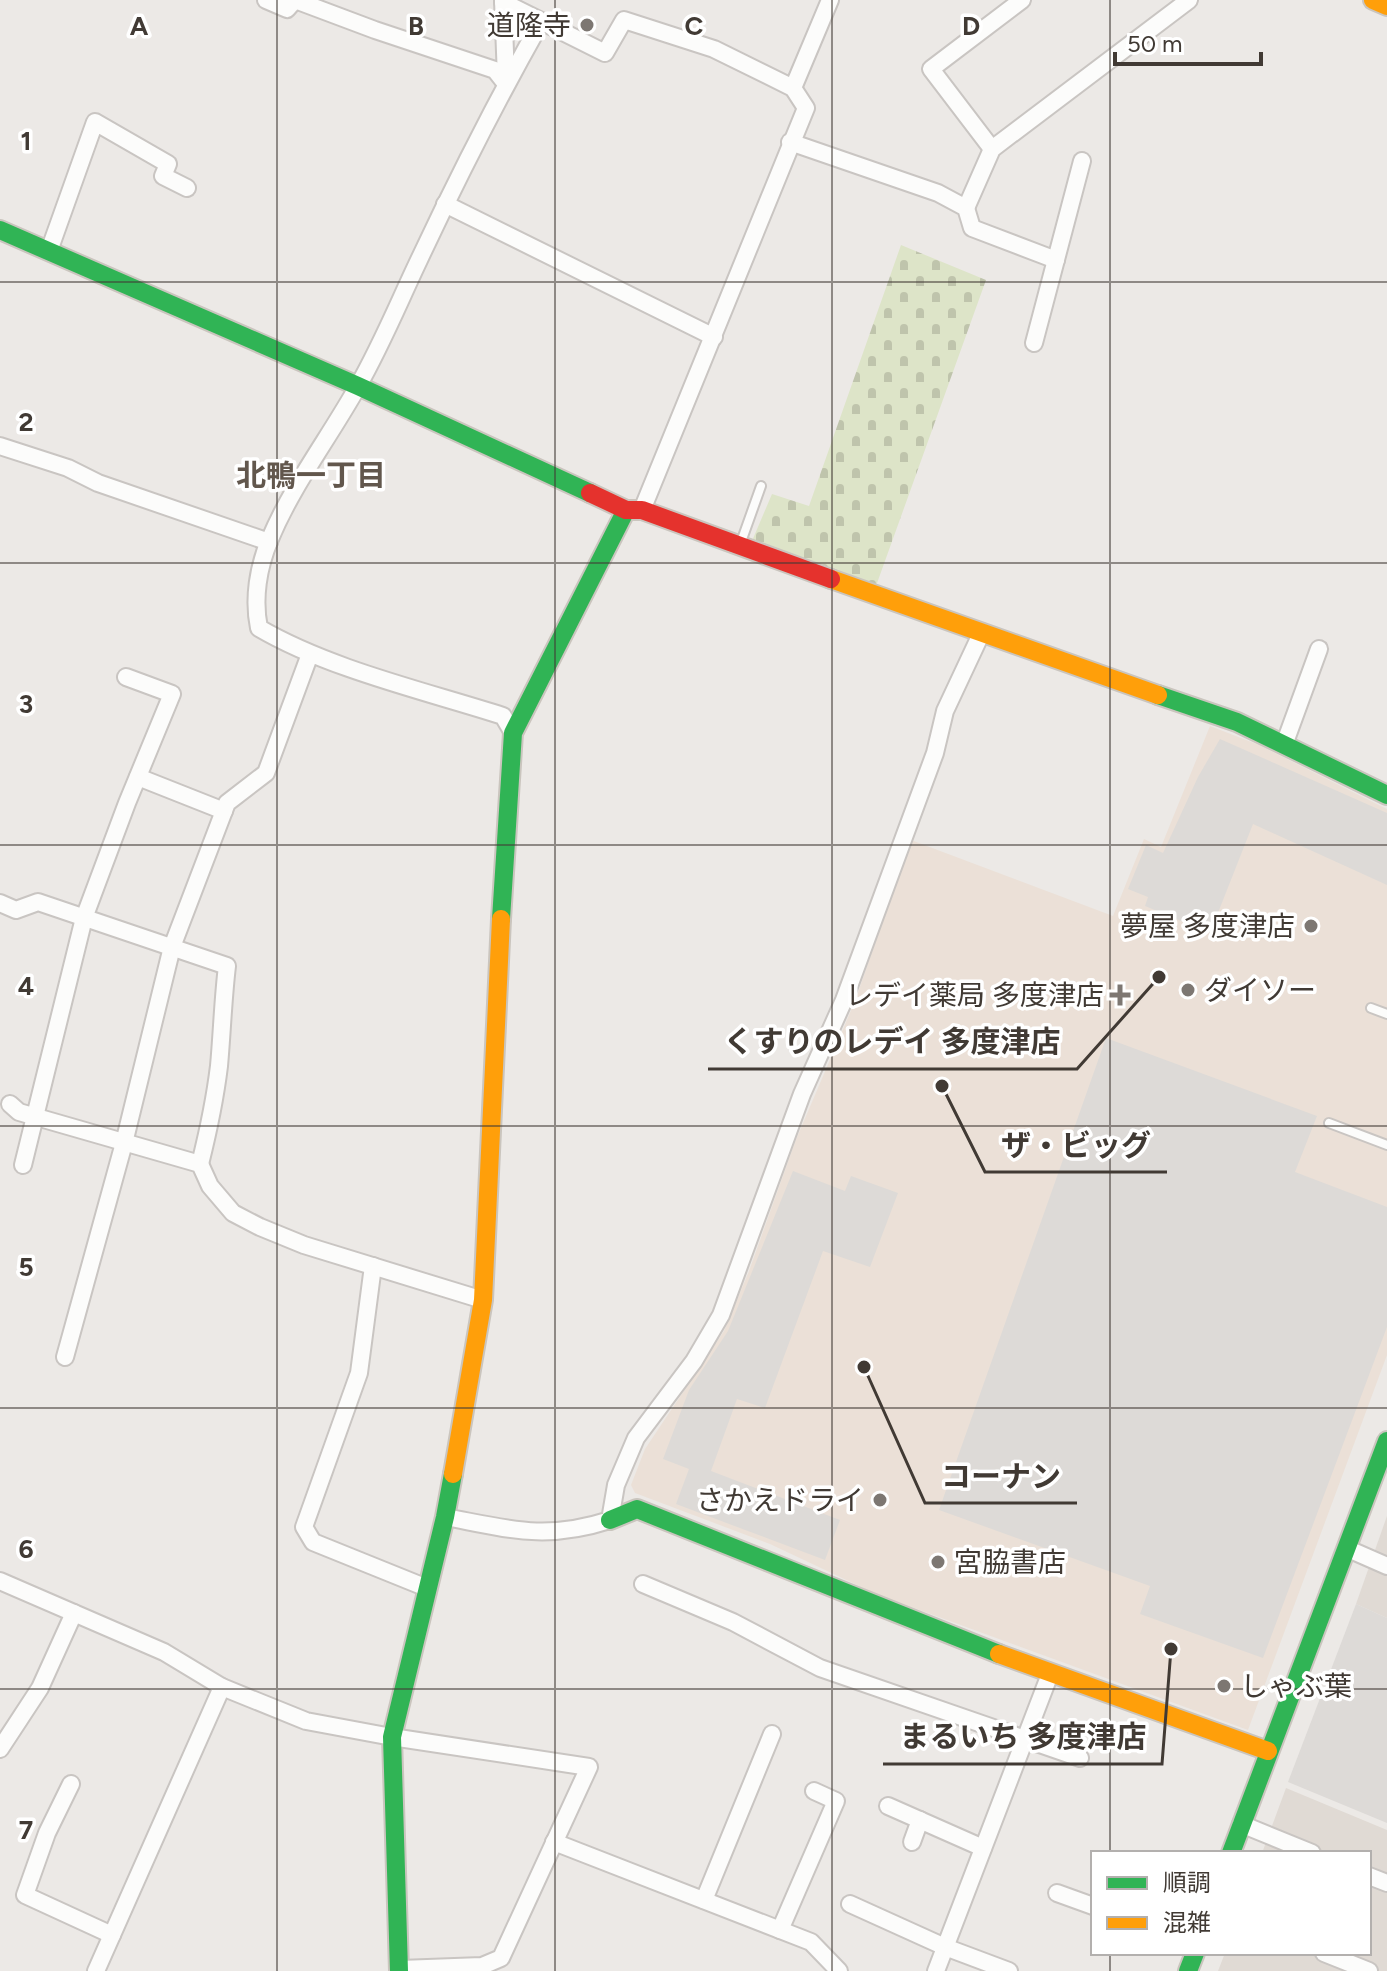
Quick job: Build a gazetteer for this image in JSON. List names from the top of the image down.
{
  "districts": ["北鴨一丁目"],
  "places": {
    "other": [
      "道隆寺",
      "夢屋 多度津店",
      "くすりのレデイ 多度津店",
      "ダイソー",
      "ザ・ビッグ",
      "コーナン",
      "さかえドライ",
      "宮脇書店",
      "まるいち 多度津店",
      "しゃぶ葉"
    ],
    "health": ["レデイ薬局 多度津店"]
  },
  "legend": ["順調", "混雑"],
  "scale_bar": "50 m",
  "grid": {
    "columns": [
      "A",
      "B",
      "C",
      "D"
    ],
    "rows": [
      "1",
      "2",
      "3",
      "4",
      "5",
      "6",
      "7"
    ]
  }
}
